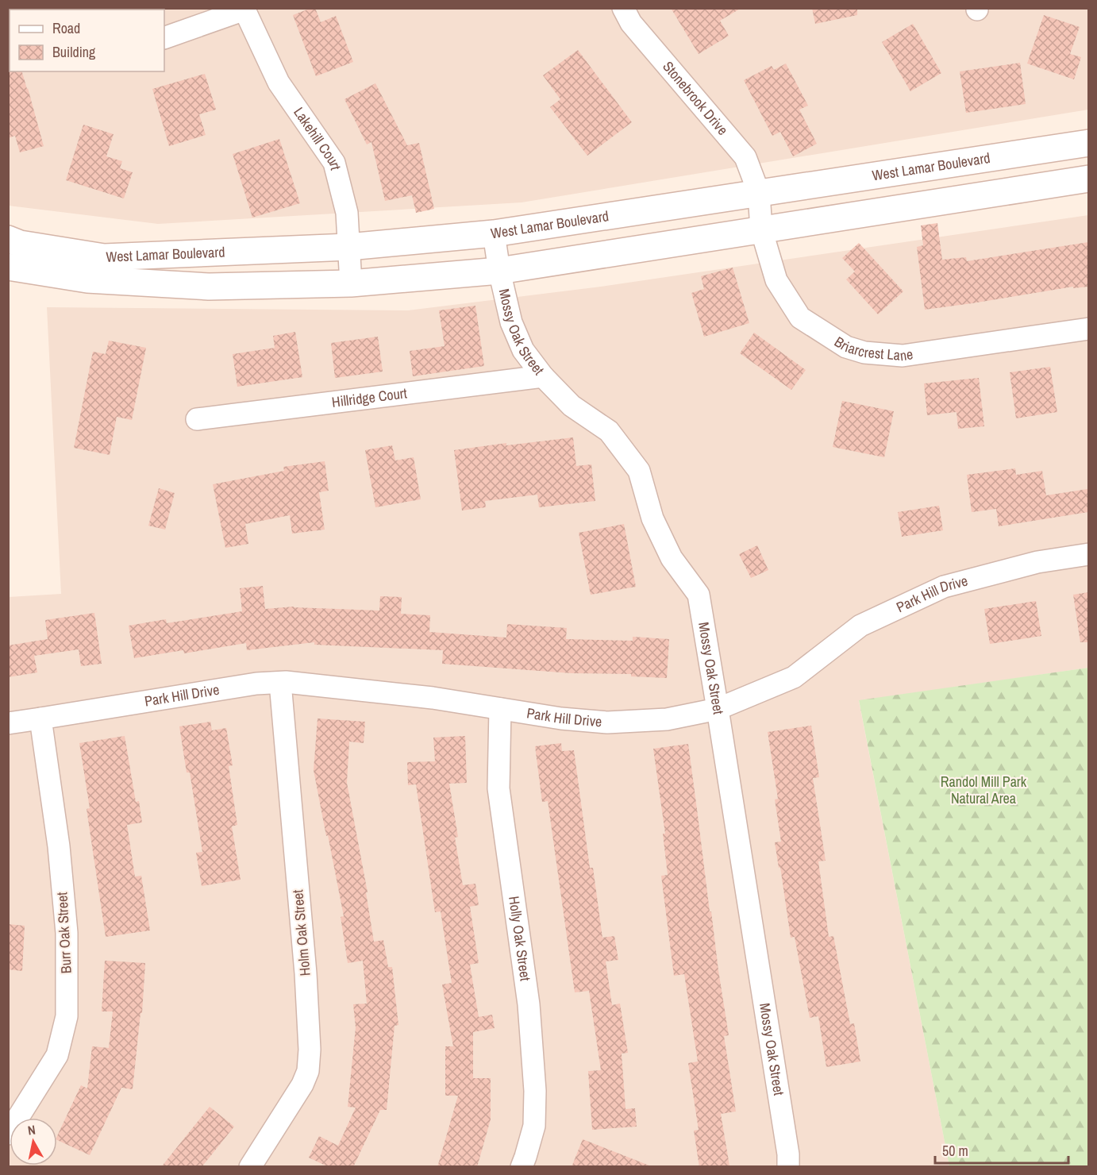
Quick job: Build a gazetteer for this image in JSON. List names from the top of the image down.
{
  "streets": {
    "main road": ["West Lamar Boulevard"],
    "street": [
      "Stonebrook Drive",
      "Lakehill Court",
      "Mossy Oak Street",
      "Briarcrest Lane",
      "Hillridge Court",
      "Park Hill Drive",
      "Burr Oak Street",
      "Holm Oak Street",
      "Holly Oak Street"
    ]
  },
  "crossings": [
    ["Stonebrook Drive", "West Lamar Boulevard"],
    ["Stonebrook Drive", "Briarcrest Lane"],
    ["Lakehill Court", "West Lamar Boulevard"],
    ["West Lamar Boulevard", "Mossy Oak Street"],
    ["West Lamar Boulevard", "Briarcrest Lane"],
    ["Mossy Oak Street", "Hillridge Court"],
    ["Mossy Oak Street", "Park Hill Drive"],
    ["Park Hill Drive", "Burr Oak Street"],
    ["Park Hill Drive", "Holm Oak Street"],
    ["Park Hill Drive", "Holly Oak Street"]
  ],
  "parks": ["Randol Mill Park Natural Area"],
  "legend": ["Road", "Building"],
  "scale_bar": "50 m",
  "north": "top"
}
